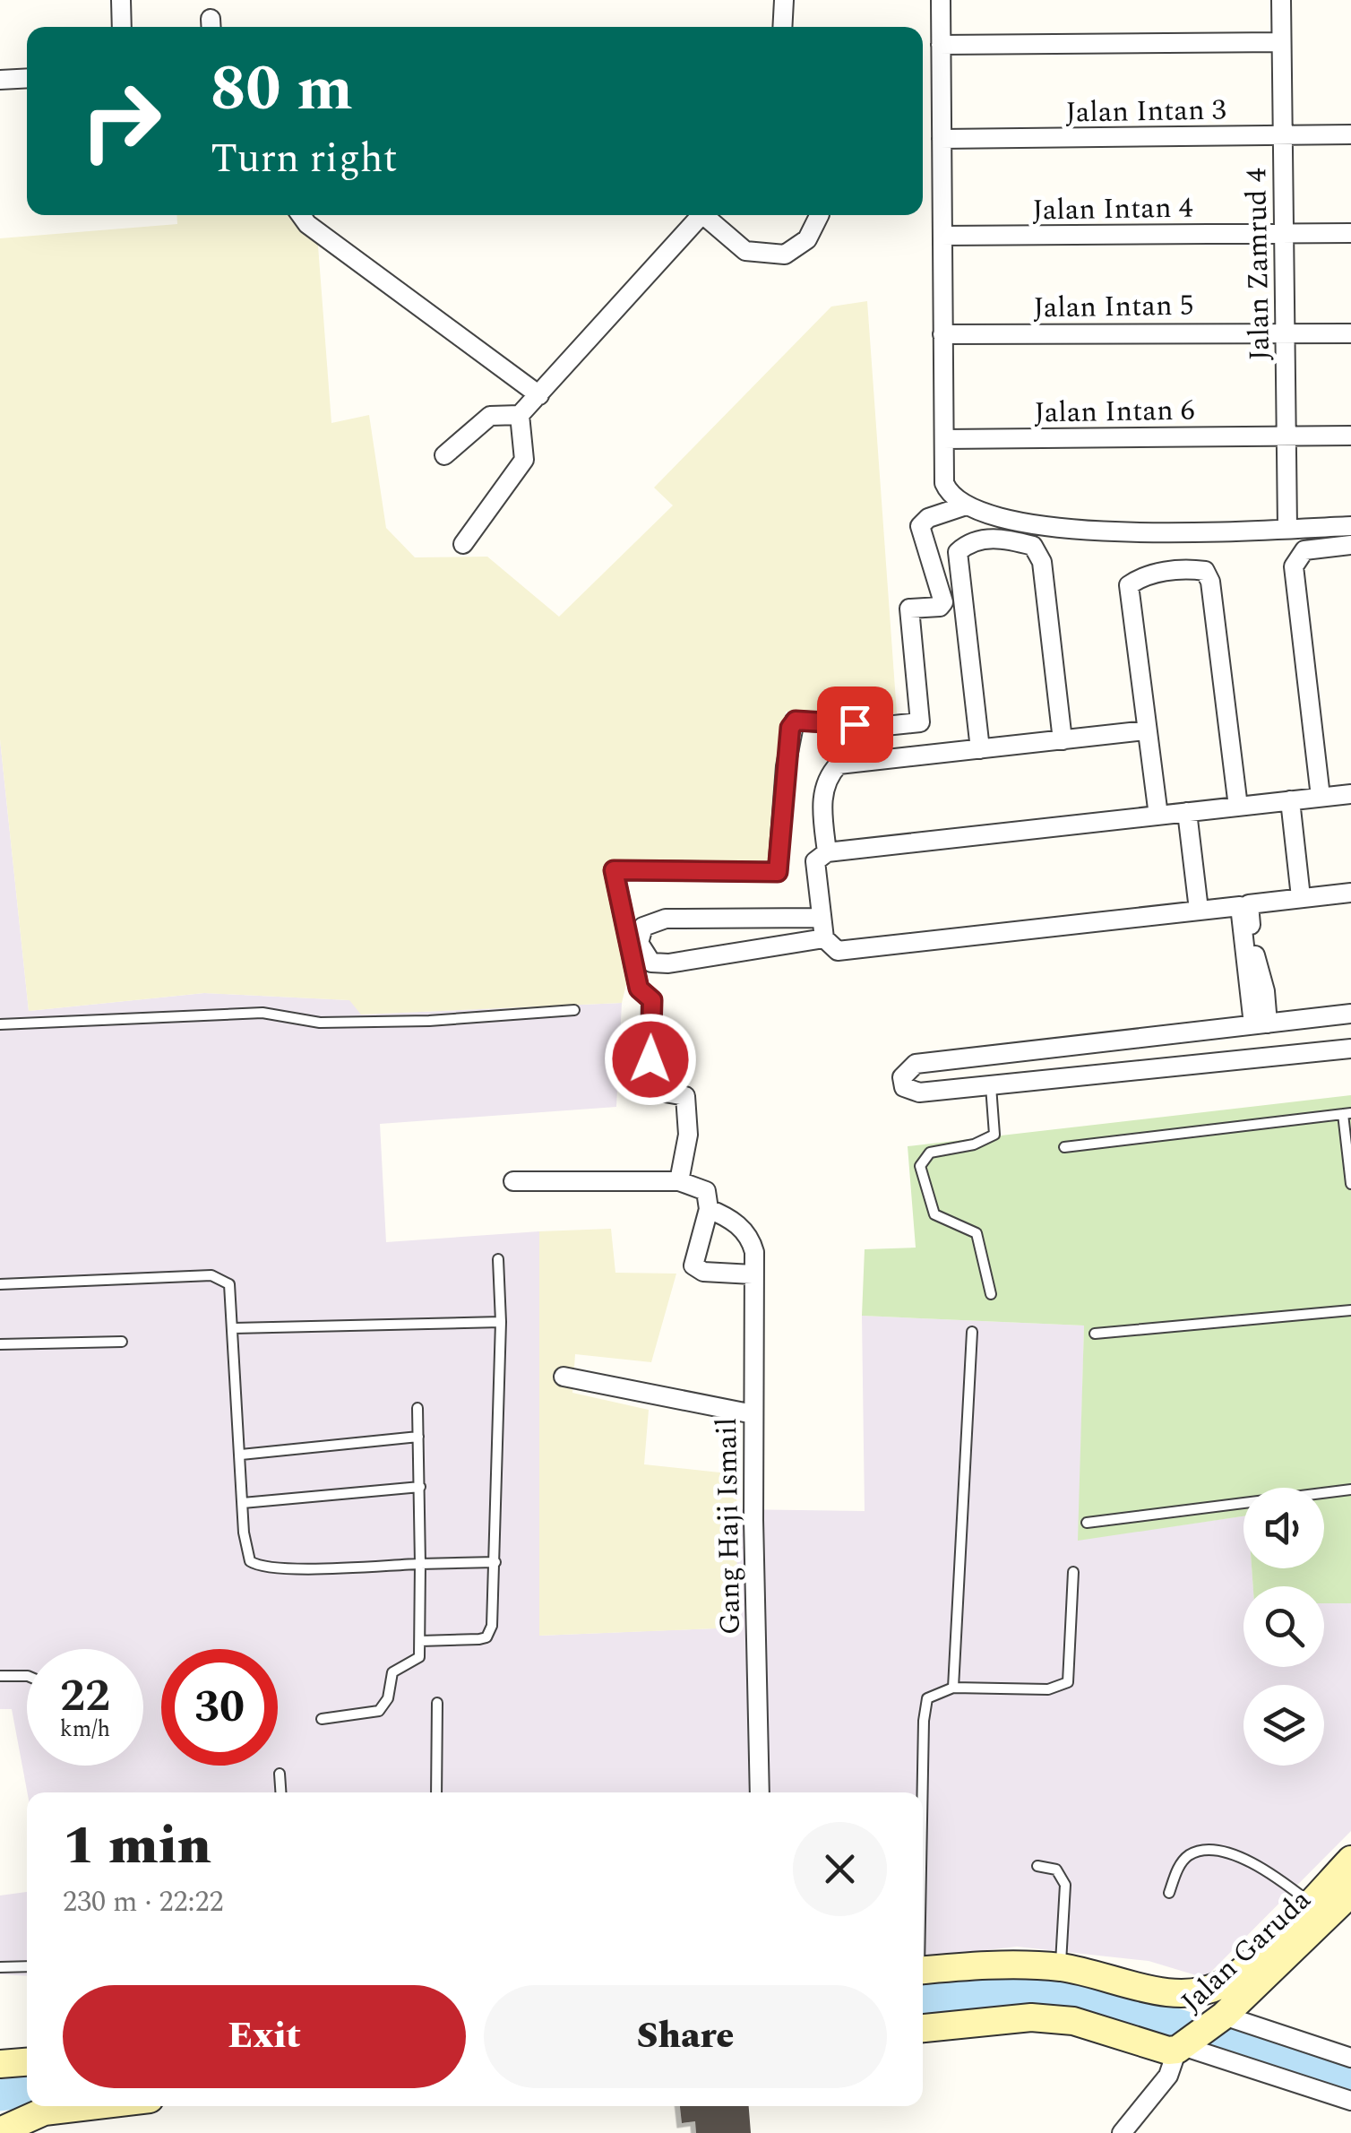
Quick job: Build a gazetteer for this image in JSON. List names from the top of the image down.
{
  "streets": {
    "main road": ["Jalan Garuda"],
    "street": [
      "Jalan Intan 3",
      "Jalan Intan 4",
      "Jalan Zamrud 4",
      "Jalan Intan 5",
      "Jalan Intan 6",
      "Gang Haji Ismail"
    ]
  },
  "crossings": [
    ["Jalan Intan 3", "Jalan Zamrud 4"],
    ["Jalan Intan 4", "Jalan Zamrud 4"],
    ["Jalan Zamrud 4", "Jalan Intan 5"],
    ["Jalan Zamrud 4", "Jalan Intan 6"]
  ],
  "page": {
    "turn": ["80 m", "Turn right"],
    "speed": "22 km/h",
    "limit": "30",
    "heading": ["1 min", "230 m · 22:22"],
    "buttons": ["Exit", "Share"]
  }
}
